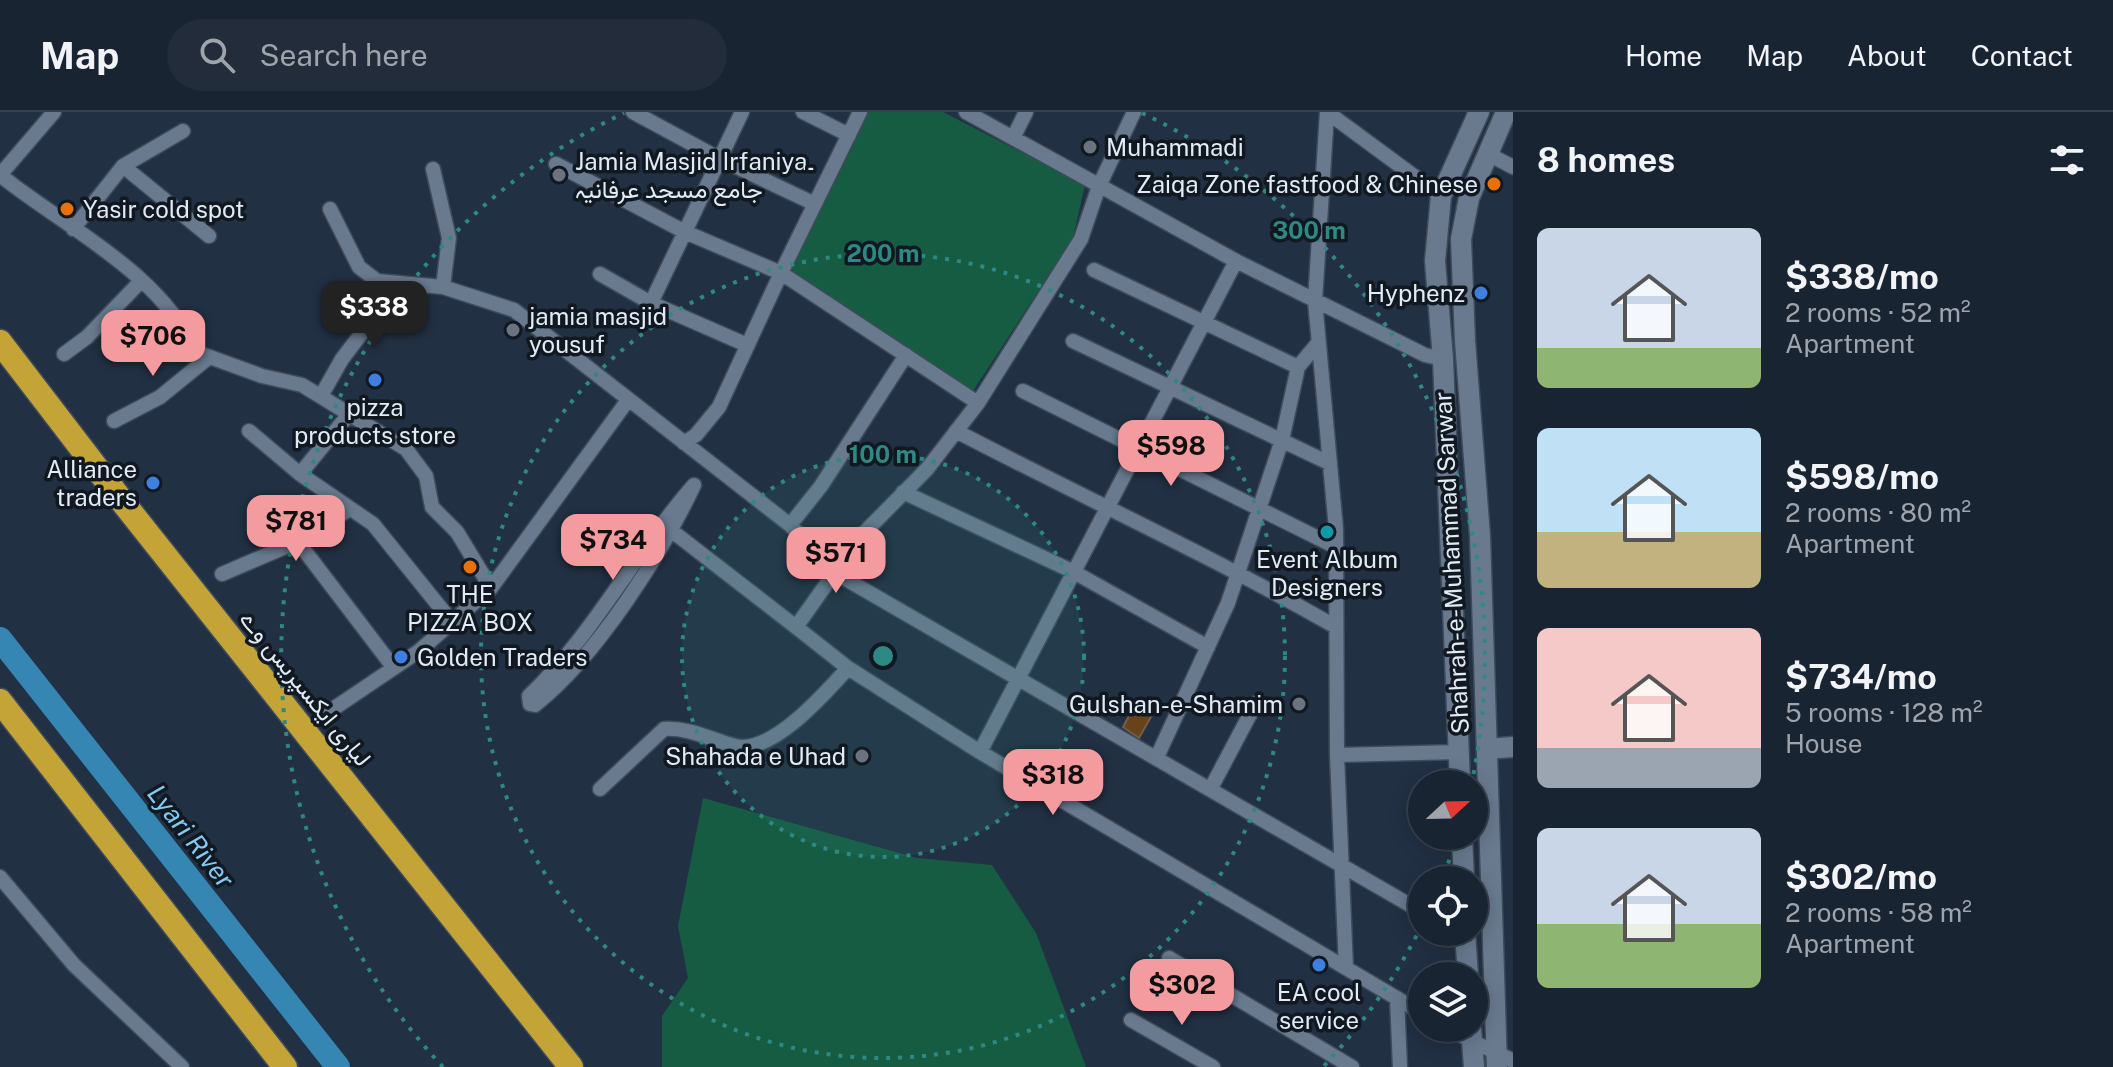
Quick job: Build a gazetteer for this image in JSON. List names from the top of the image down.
{
  "streets": {
    "highway": ["لیاری ایکسپریس وے"],
    "main road": ["Shahrah-e-Muhammad Sarwar"]
  },
  "water": ["Lyari River"],
  "places": [
    "Muhammadi",
    "Jamia Masjid Irfaniya۔ جامع مسجد عرفانیہ",
    "Zaiqa Zone fastfood & Chinese",
    "Yasir cold spot",
    "Hyphenz",
    "jamia masjid yousuf",
    "pizza products store",
    "Alliance traders",
    "Event Album Designers",
    "THE PIZZA BOX",
    "Golden Traders",
    "Gulshan-e-Shamim",
    "Shahada e Uhad",
    "EA cool service"
  ],
  "north": "right",
  "page": {
    "header": "Map",
    "search": "Search here",
    "nav": [
      "Home",
      "Map",
      "About",
      "Contact"
    ],
    "heading": "8 homes",
    "list": [
      {
        "name": "$338/mo",
        "note": "2 rooms · 52 m² · Apartment"
      },
      {
        "name": "$598/mo",
        "note": "2 rooms · 80 m² · Apartment"
      },
      {
        "name": "$734/mo",
        "note": "5 rooms · 128 m² · House"
      },
      {
        "name": "$302/mo",
        "note": "2 rooms · 58 m² · Apartment"
      }
    ],
    "price": [
      "$338",
      "$706",
      "$598",
      "$781",
      "$734",
      "$571",
      "$318",
      "$302"
    ]
  },
  "rings": ["300 m", "200 m", "100 m"]
}
